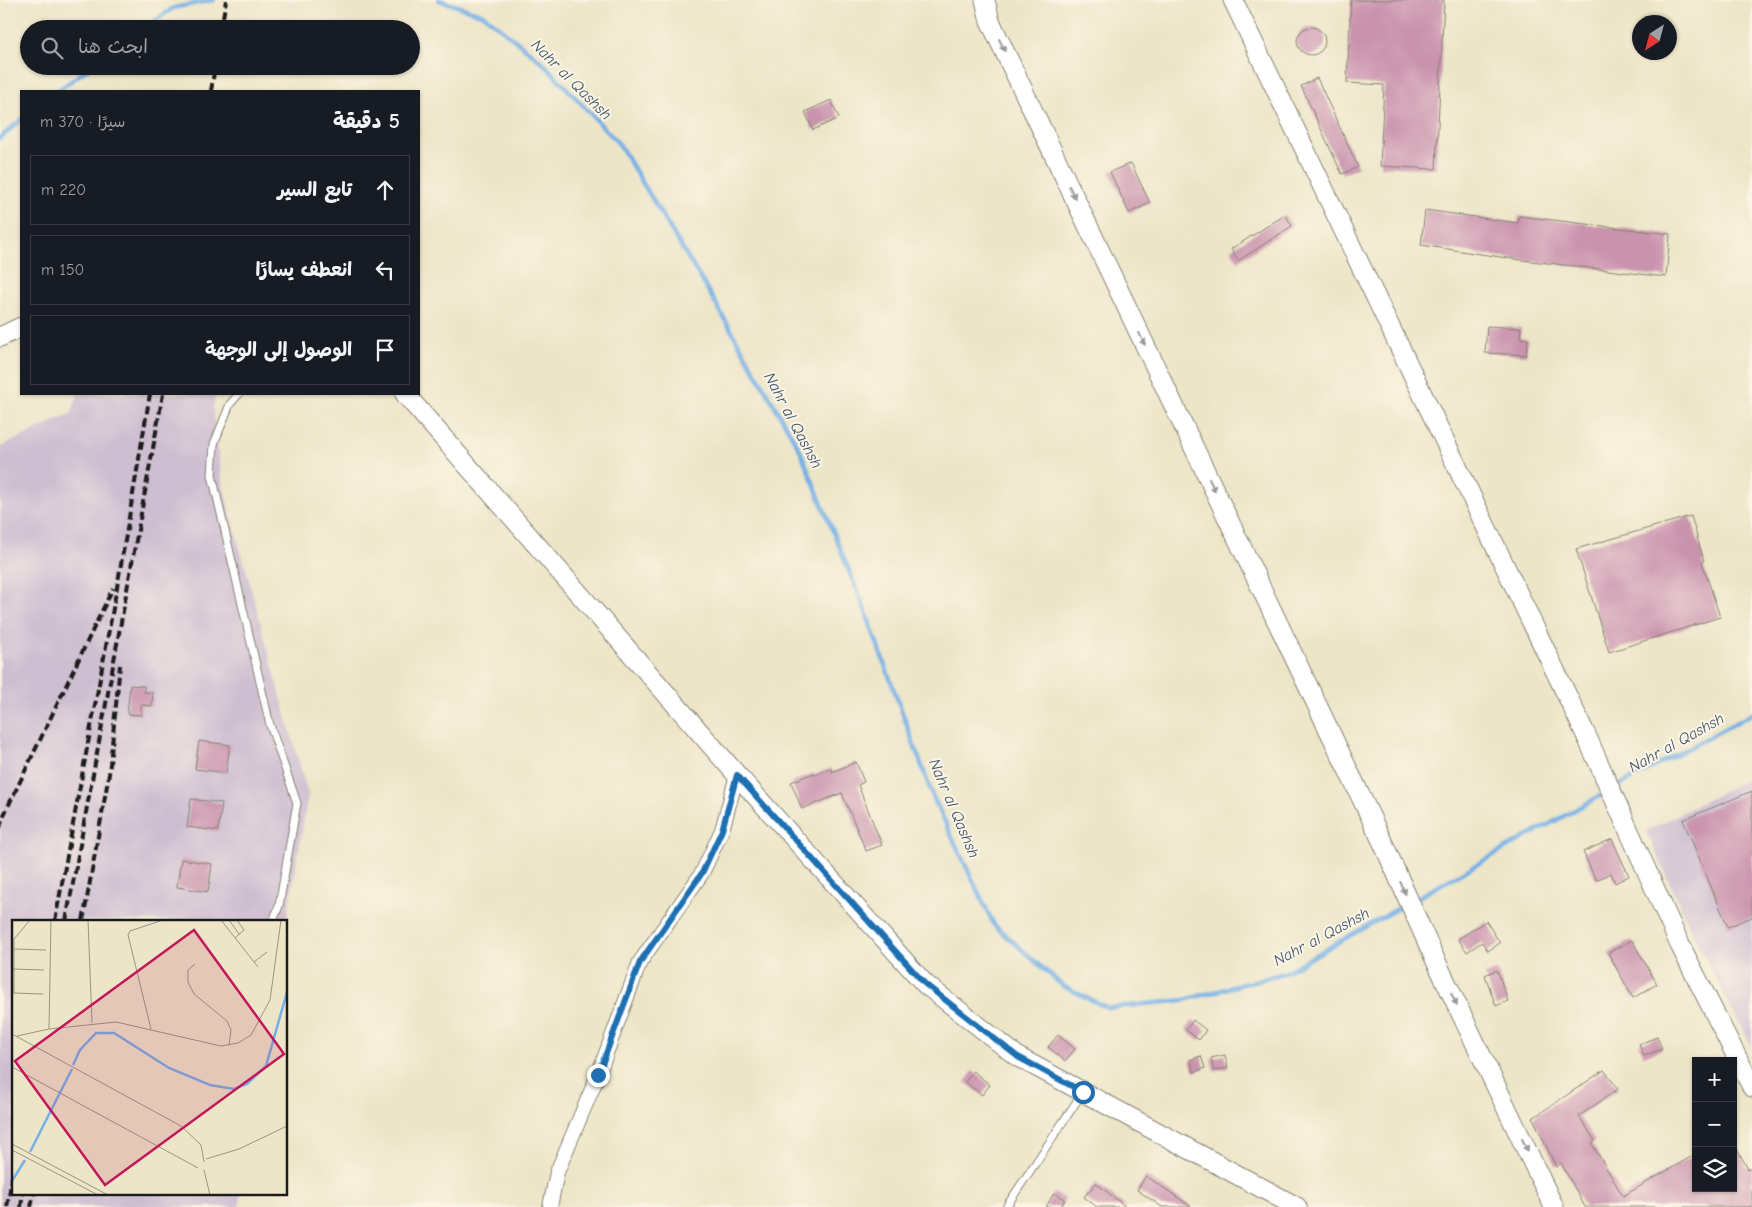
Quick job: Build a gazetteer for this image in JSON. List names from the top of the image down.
{
  "water": ["Nahr al Qashsh"],
  "north": "bottom left",
  "page": {
    "search": "ابحث هنا",
    "heading": ["5 دقيقة", "سيرًا · 370 m"],
    "list": [
      ["تابع السير", "220 m"],
      ["انعطف يسارًا", "150 m"],
      "الوصول إلى الوجهة"
    ],
    "map_buttons": ["+", "−"]
  }
}
